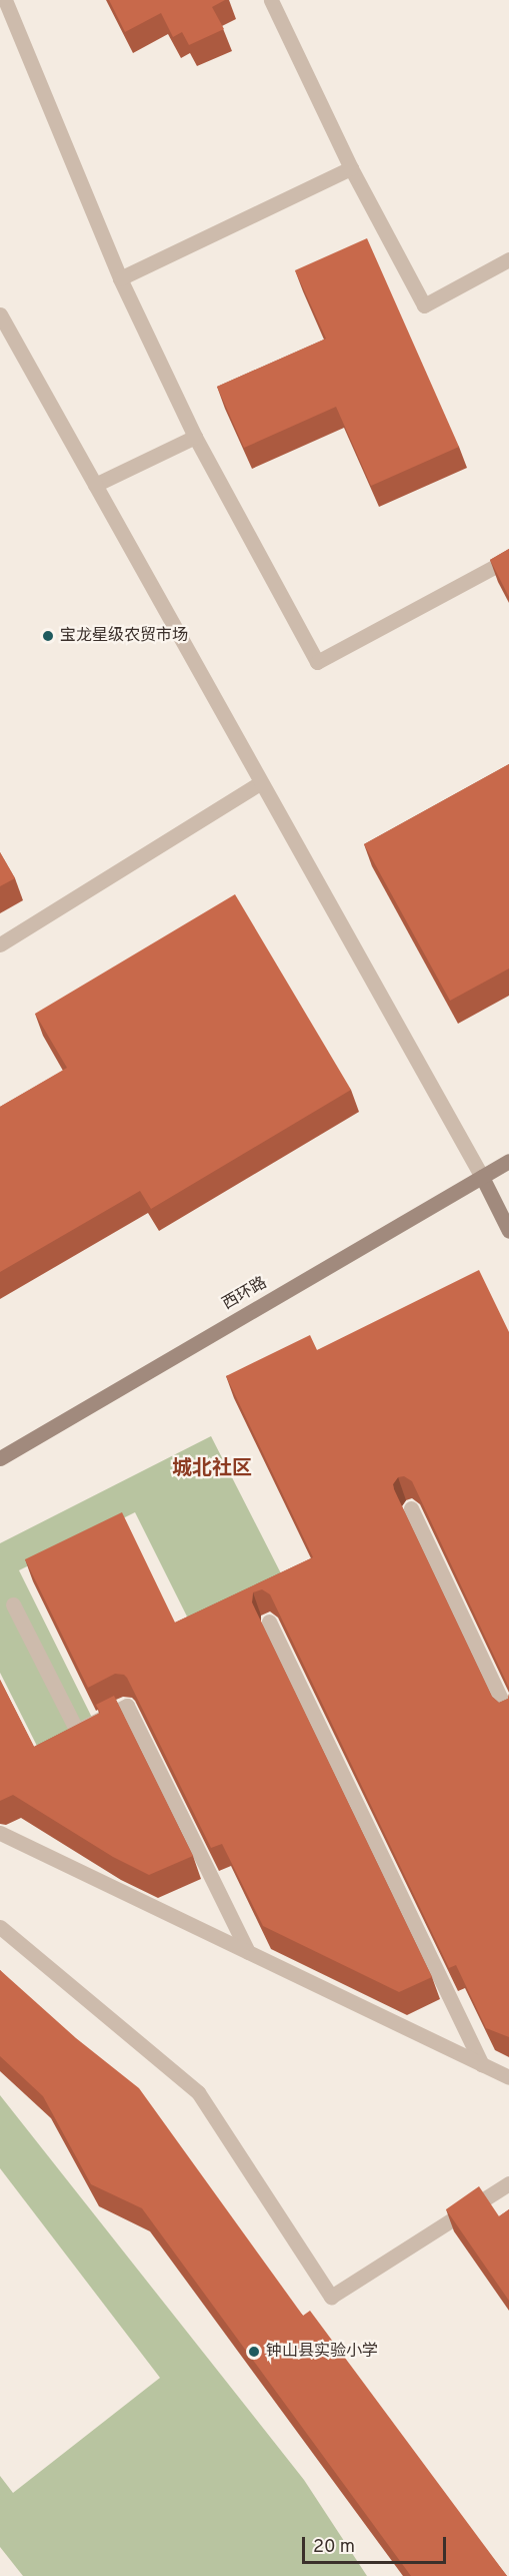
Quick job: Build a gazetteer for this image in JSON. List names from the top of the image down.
{
  "streets": {
    "street": ["西环路"]
  },
  "districts": ["城北社区"],
  "places": ["宝龙·星级农贸市场", "钟山县实验小学"],
  "scale_bar": "20 m"
}
